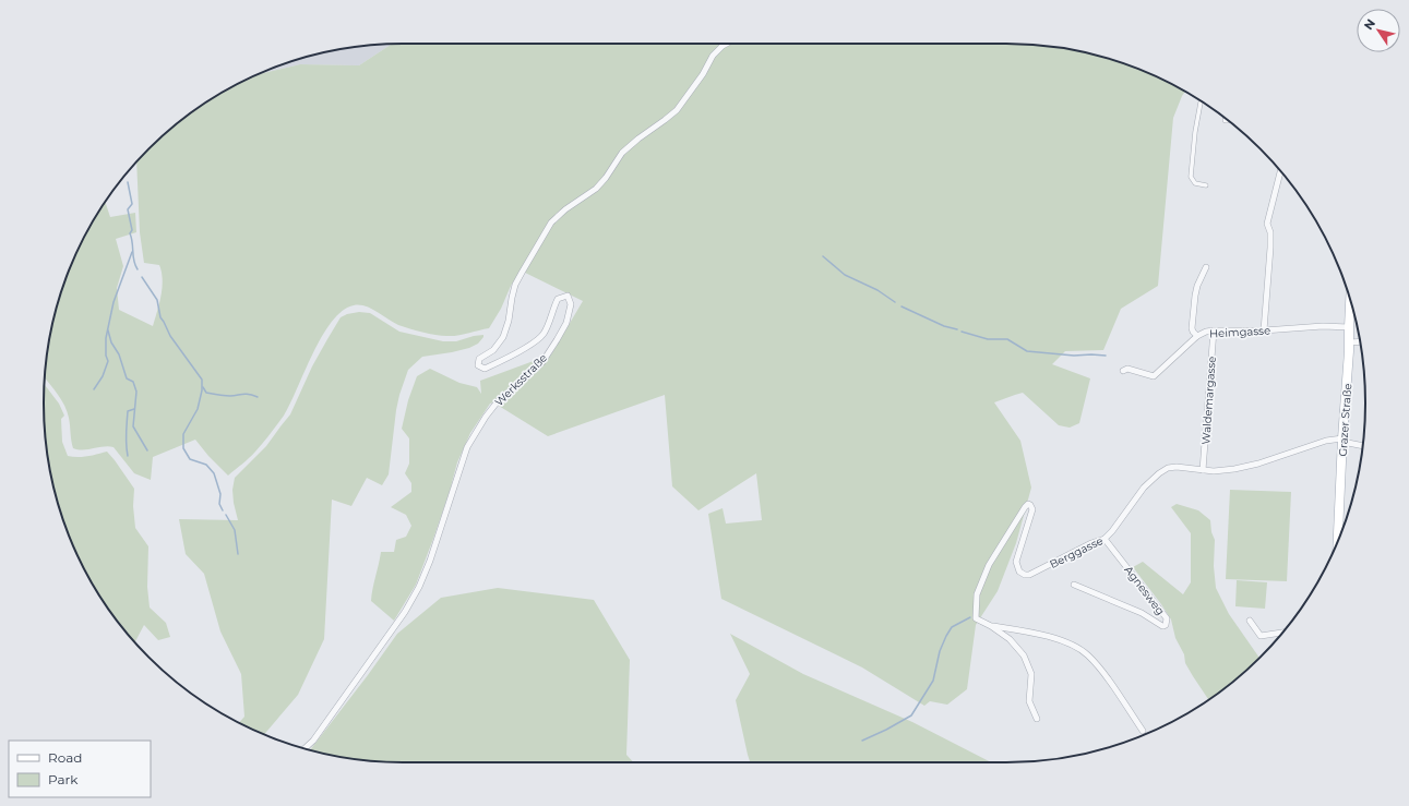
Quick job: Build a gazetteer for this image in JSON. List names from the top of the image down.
{
  "streets": {
    "main road": ["Grazer Straße"],
    "street": [
      "Heimgasse",
      "Werksstraße",
      "Waldemargasse",
      "Berggasse",
      "Agnesweg"
    ]
  },
  "crossings": [
    ["Heimgasse", "Waldemargasse"],
    ["Heimgasse", "Grazer Straße"],
    ["Waldemargasse", "Berggasse"],
    ["Grazer Straße", "Berggasse"],
    ["Berggasse", "Agnesweg"]
  ],
  "legend": ["Road", "Park"],
  "north": "top left"
}
